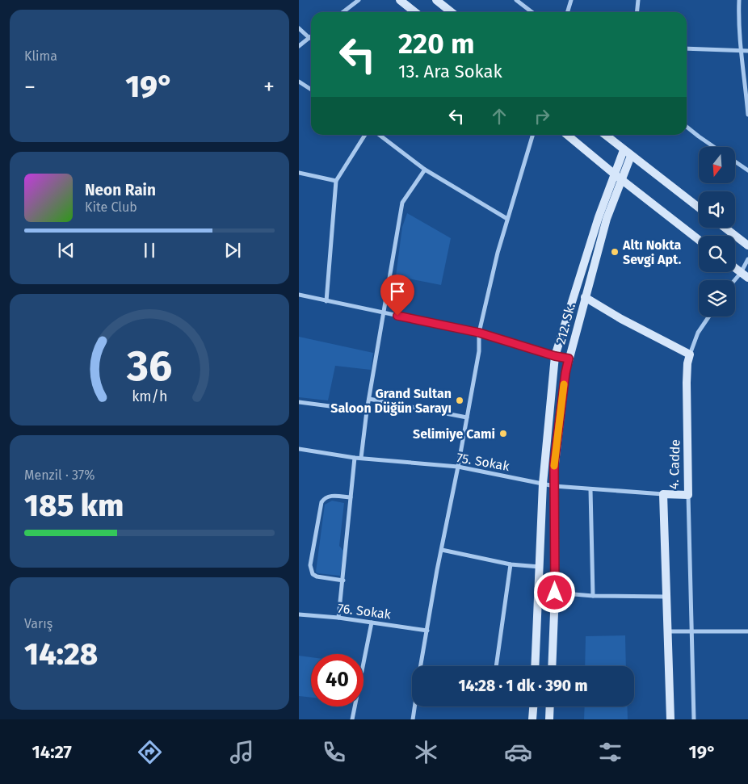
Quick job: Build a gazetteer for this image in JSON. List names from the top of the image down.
{
  "streets": {
    "street": [
      "212. Sk.",
      "75. Sokak",
      "4. Cadde",
      "76. Sokak"
    ]
  },
  "crossings": [
    ["212. Sk.", "75. Sokak"],
    ["75. Sokak", "4. Cadde"]
  ],
  "places": ["Altı Nokta Sevgi Apt.", "Grand Sultan Saloon Düğün Sarayı", "Selimiye Cami"],
  "north": "bottom",
  "page": {
    "tile": [
      "Klima",
      ["Menzil · 37%", "185 km"],
      ["Varış", "14:28"]
    ],
    "turn": ["220 m", "13. Ara Sokak"],
    "heat": ["−", "19°", "+"],
    "song": ["Neon Rain", "Kite Club"],
    "limit": "40",
    "trip": "14:28 · 1 dk · 390 m",
    "tabs": ["14:27", "19°"],
    "gauge": ["36", "km/h"]
  }
}
